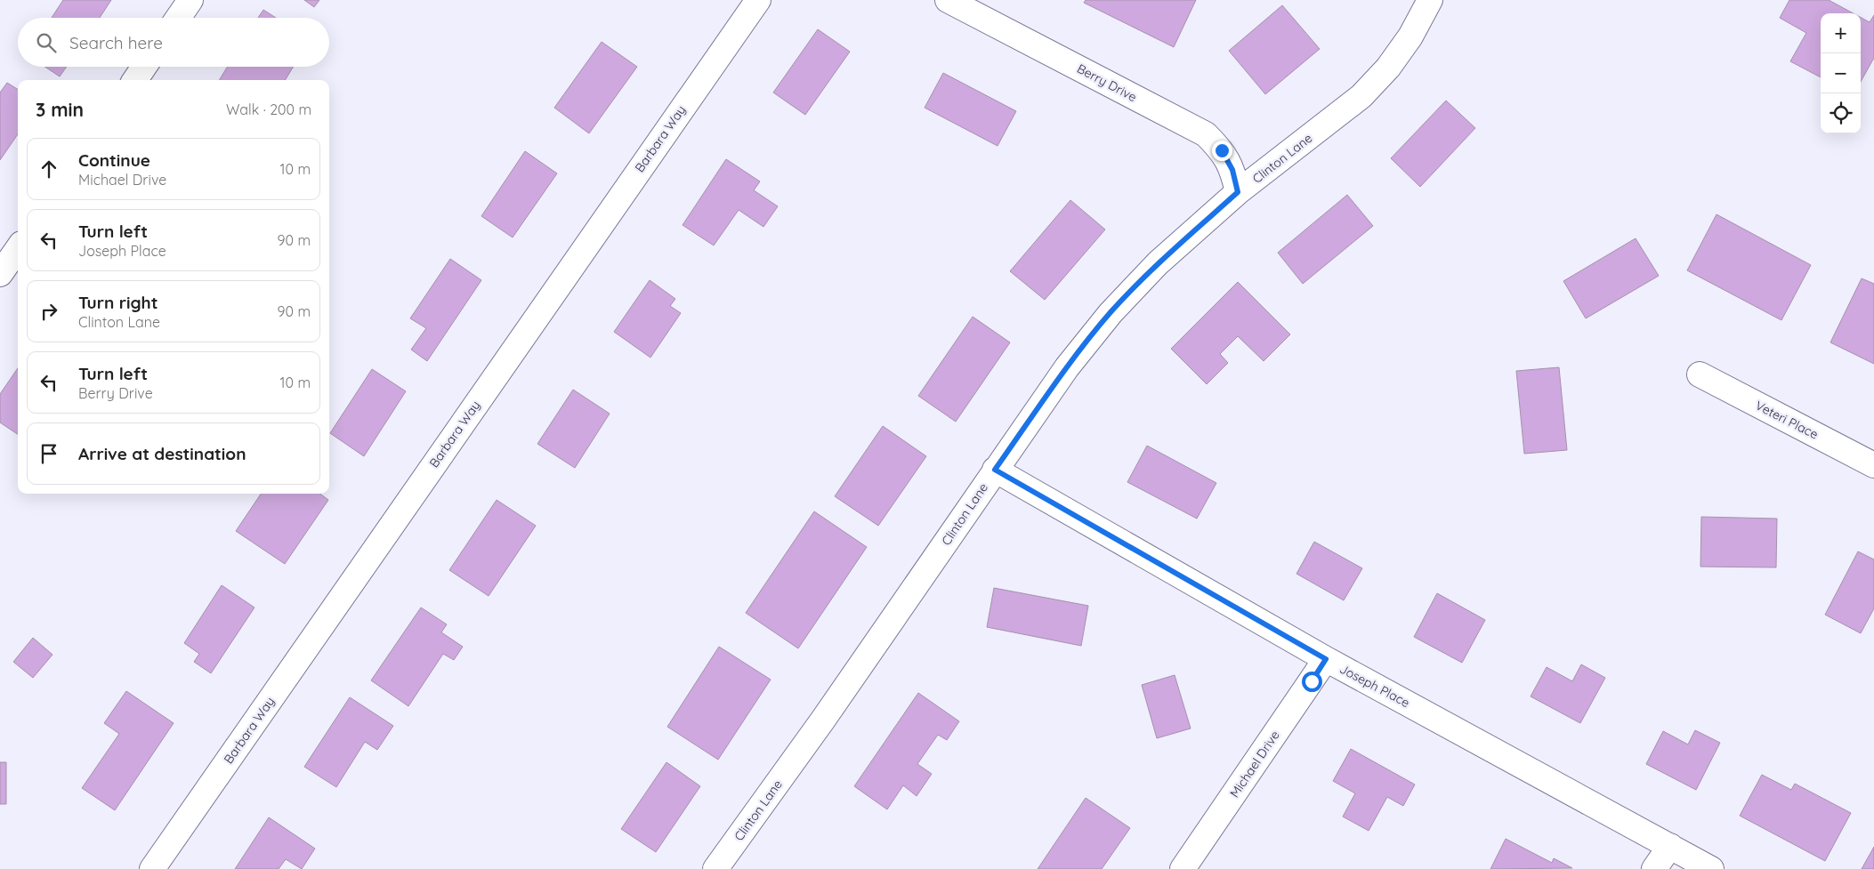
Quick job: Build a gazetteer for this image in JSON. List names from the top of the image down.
{
  "streets": {
    "street": [
      "Berry Drive",
      "Barbara Way",
      "Clinton Lane",
      "Veteri Place",
      "Joseph Place",
      "Michael Drive"
    ]
  },
  "crossings": [
    ["Berry Drive", "Clinton Lane"],
    ["Clinton Lane", "Joseph Place"],
    ["Joseph Place", "Michael Drive"]
  ],
  "page": {
    "map_buttons": ["+", "−"],
    "search": "Search here",
    "heading": ["3 min", "Walk · 200 m"],
    "list": [
      ["Continue", "Michael Drive", "10 m"],
      ["Turn left", "Joseph Place", "90 m"],
      ["Turn right", "Clinton Lane", "90 m"],
      ["Turn left", "Berry Drive", "10 m"],
      "Arrive at destination"
    ]
  }
}
